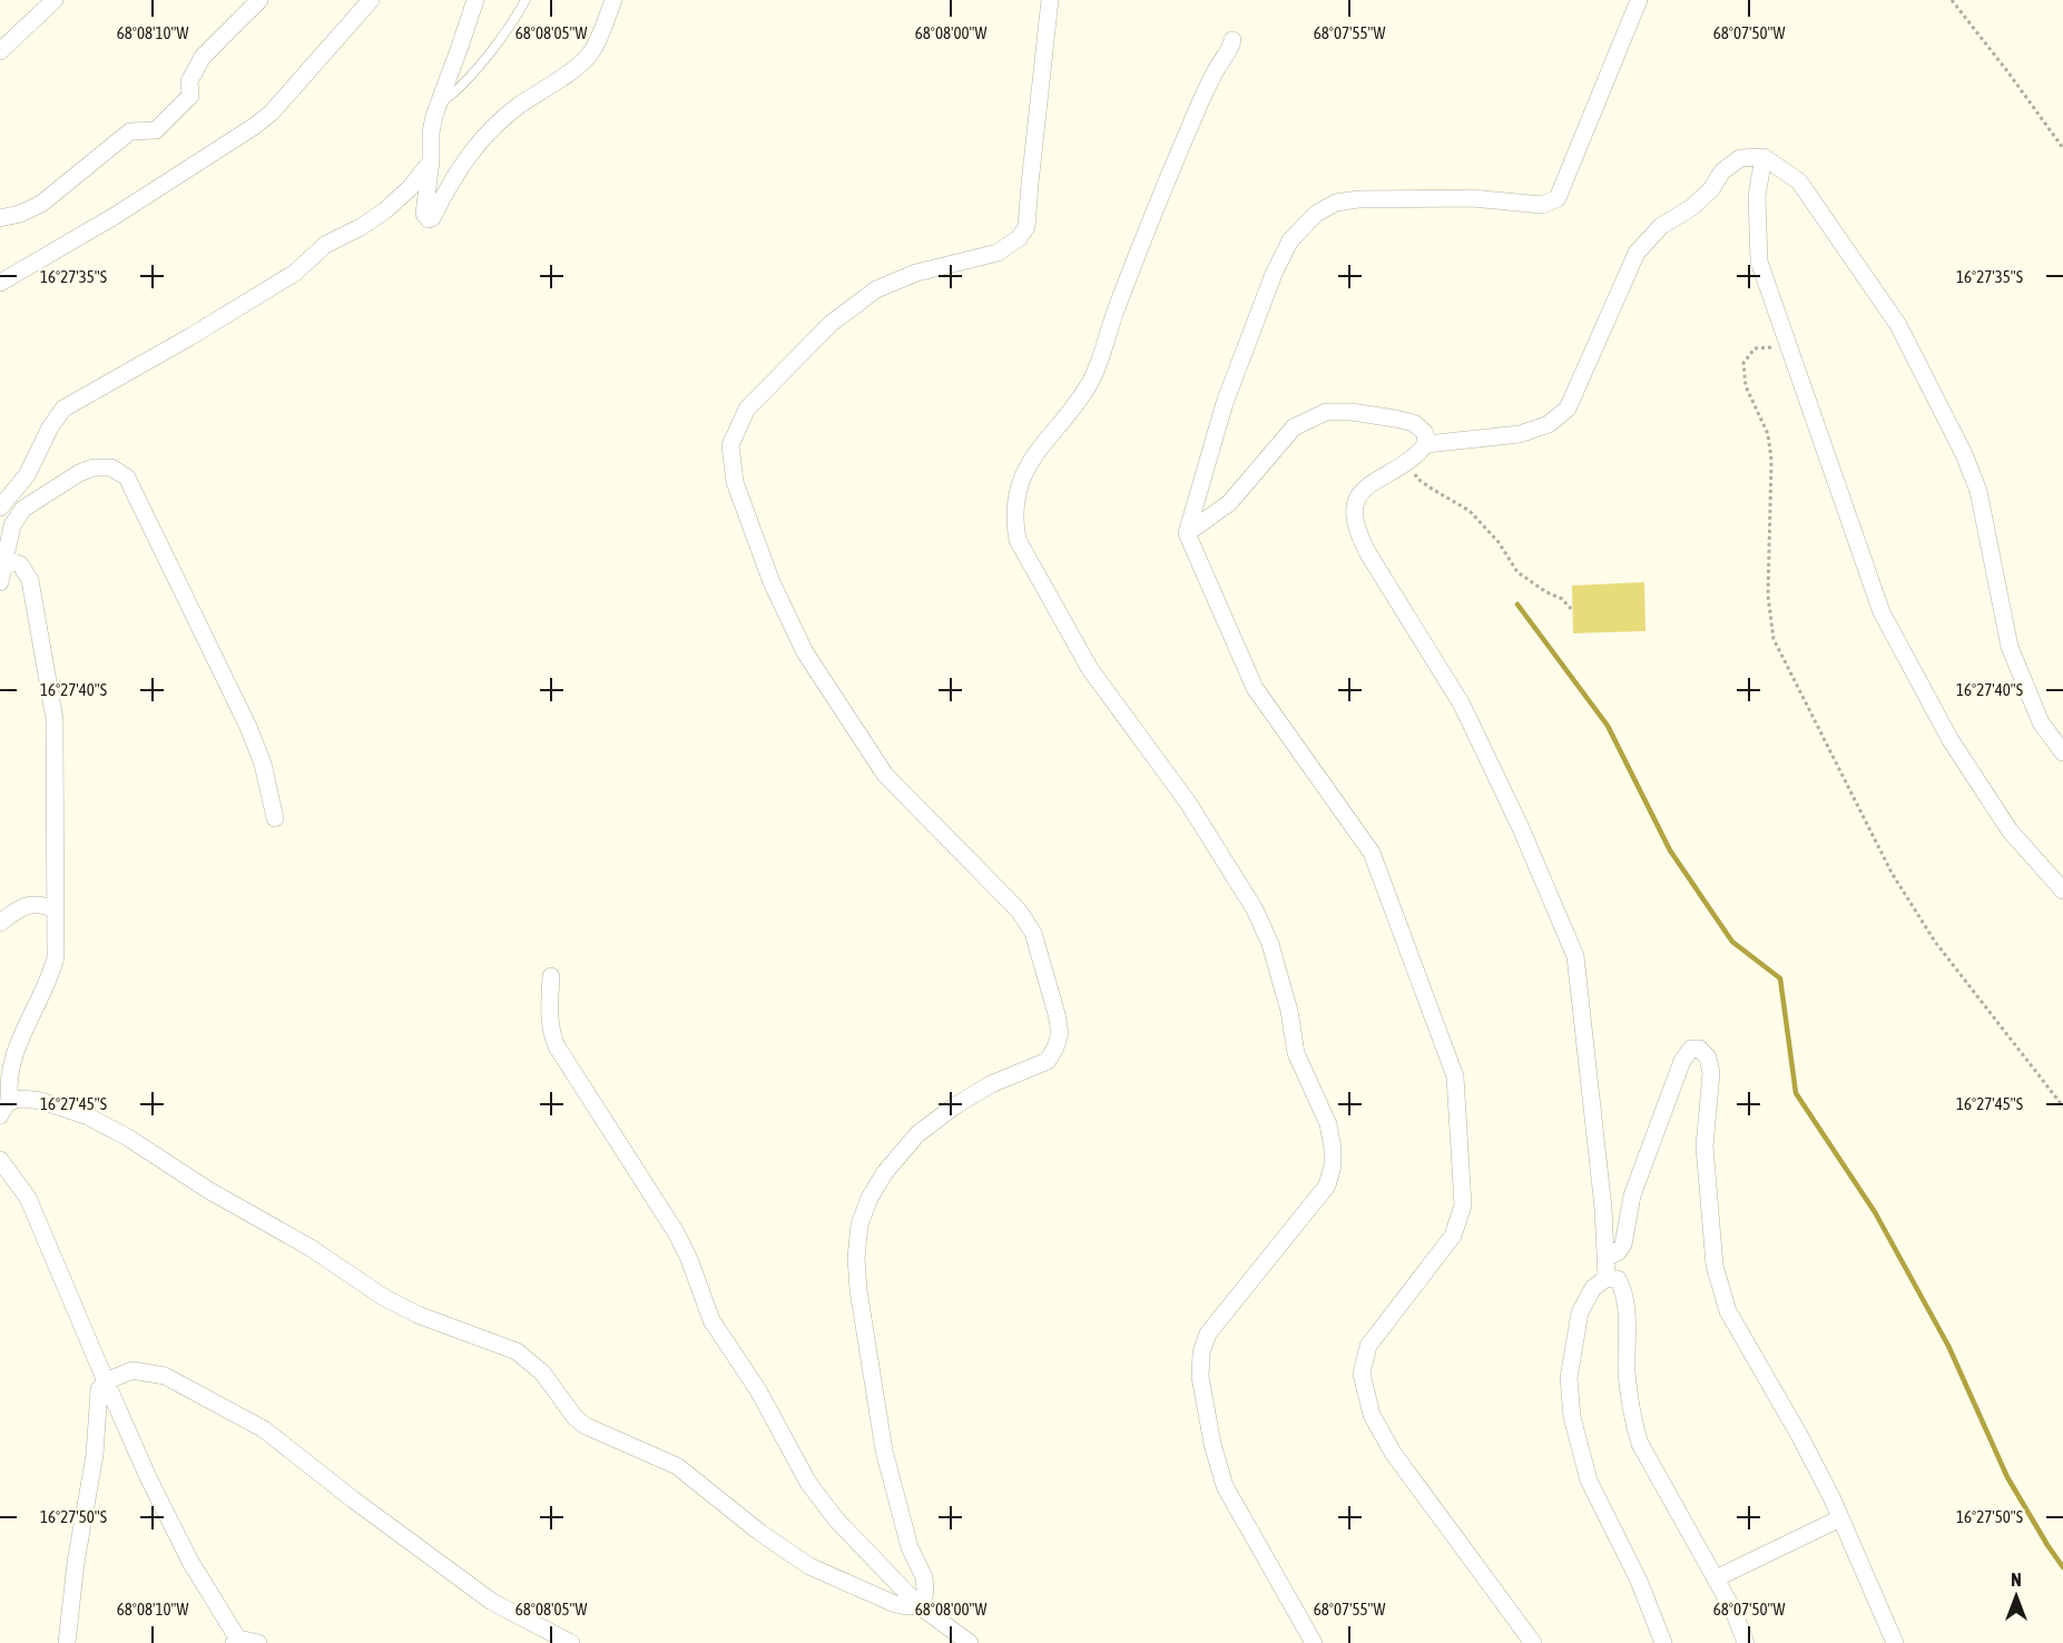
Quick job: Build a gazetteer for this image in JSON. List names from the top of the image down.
{
  "north": "top",
  "coordinates": [
    "68°08'10\"W",
    "68°08'05\"W",
    "68°08'00\"W",
    "68°07'55\"W",
    "68°07'50\"W",
    "16°27'35\"S",
    "16°27'40\"S",
    "16°27'45\"S",
    "16°27'50\"S"
  ]
}
